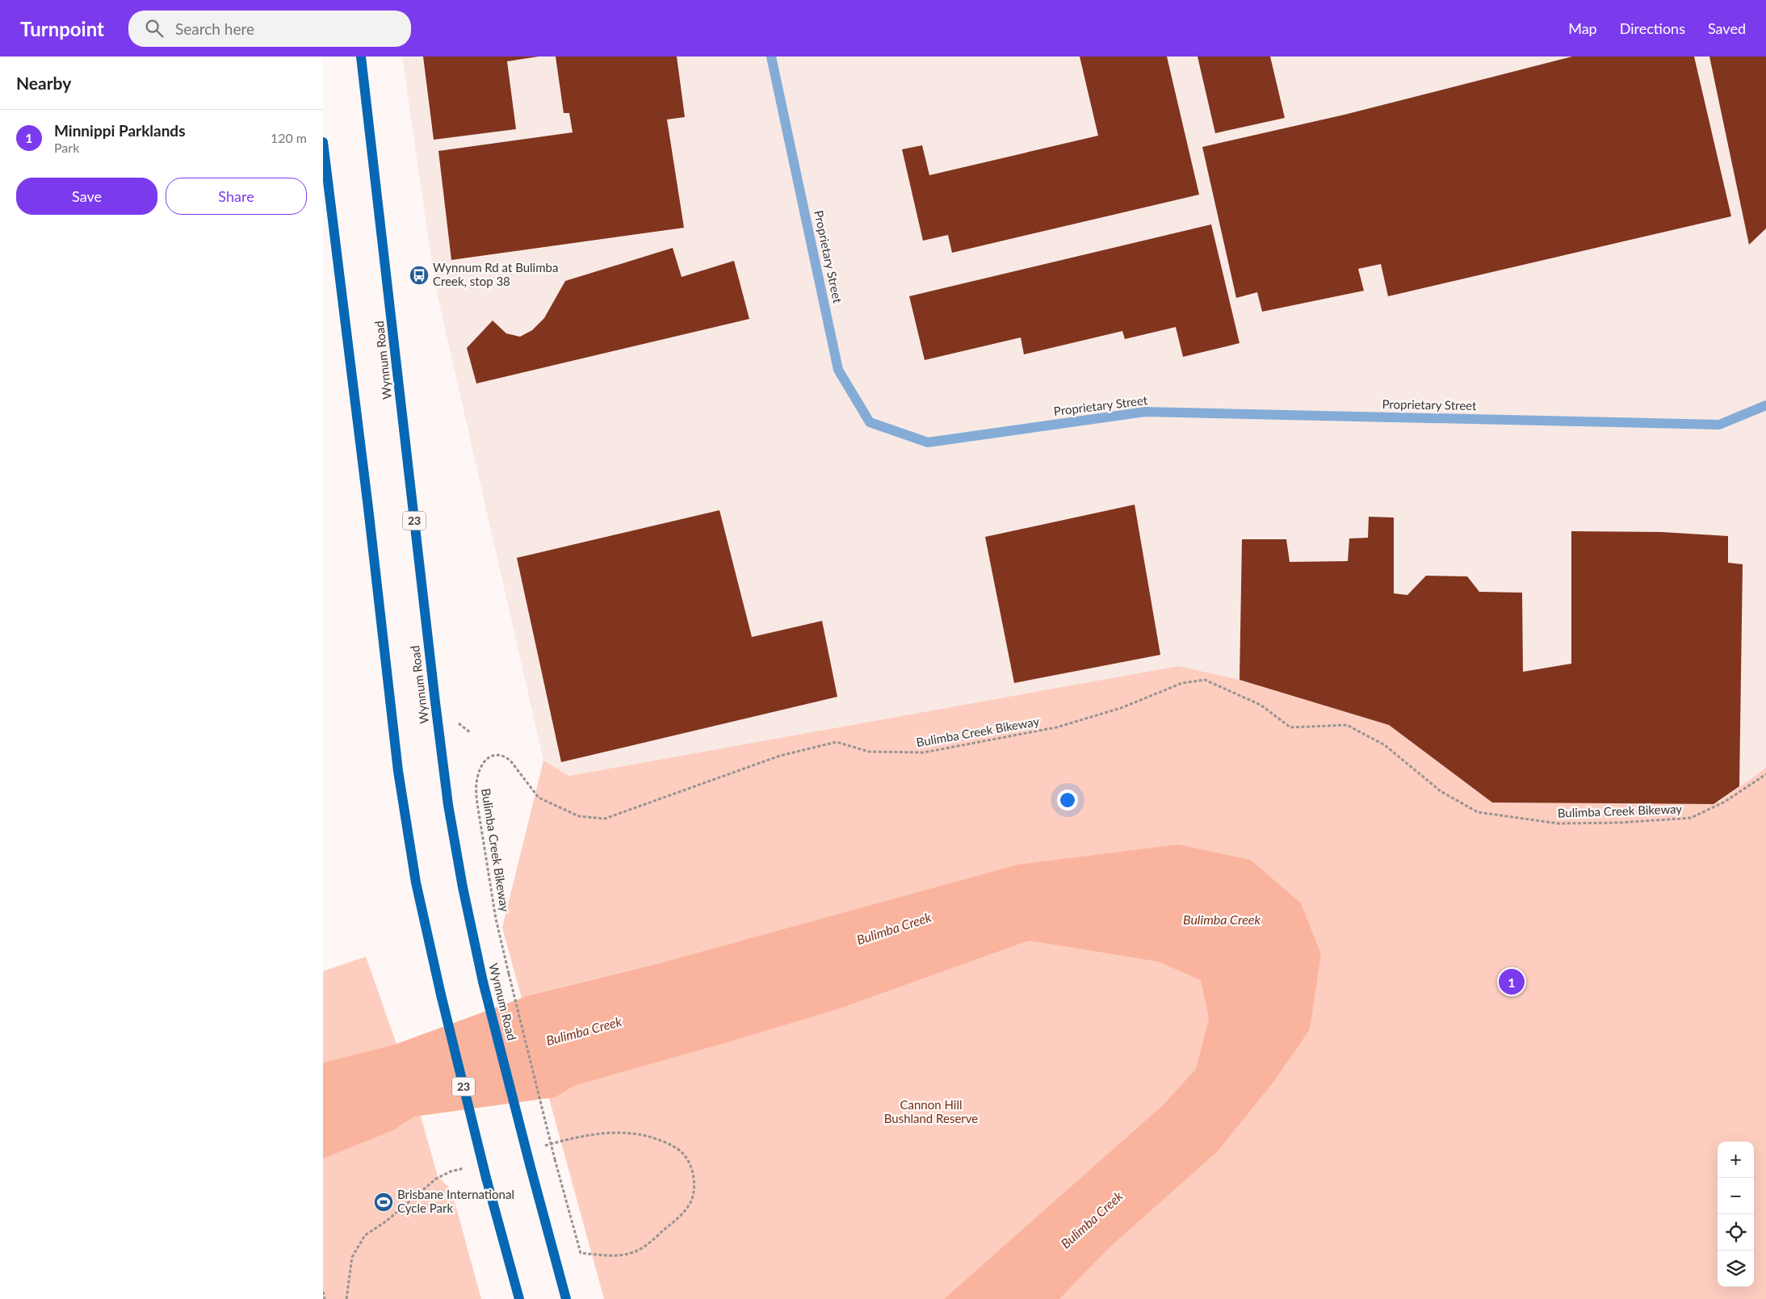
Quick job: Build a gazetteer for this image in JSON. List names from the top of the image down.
{
  "streets": {
    "main road": ["Wynnum Road", "23"],
    "street": ["Proprietary Street"],
    "path": ["Bulimba Creek Bikeway"]
  },
  "water": ["Bulimba Creek"],
  "parks": ["Cannon Hill Bushland Reserve"],
  "places": {
    "bus stop": ["Wynnum Rd at Bulimba Creek, stop 38"],
    "sports": ["Brisbane International Cycle Park"]
  },
  "page": {
    "header": "Turnpoint",
    "search": "Search here",
    "nav": ["Map", "Directions", "Saved"],
    "heading": "Nearby",
    "list": [
      {
        "mark": "1",
        "name": "Minnippi Parklands",
        "note": "Park",
        "value": "120 m"
      }
    ],
    "buttons": ["Save", "Share"],
    "pins": "1",
    "map_buttons": ["+", "−"]
  }
}
